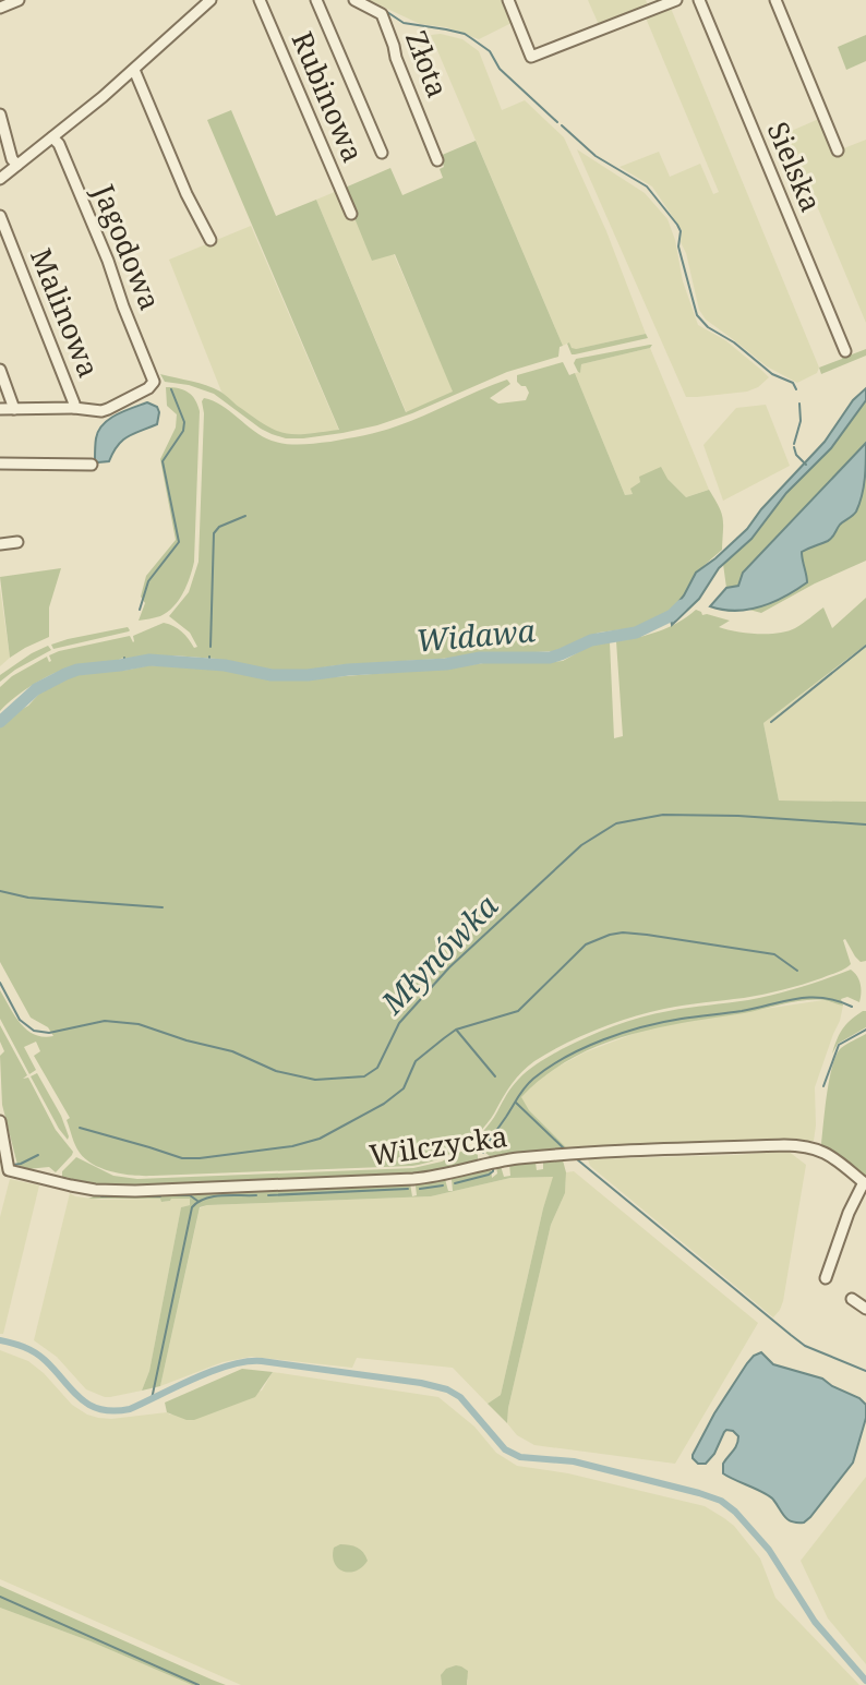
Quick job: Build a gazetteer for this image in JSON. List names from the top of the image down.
{
  "streets": {
    "street": [
      "Złota",
      "Rubinowa",
      "Sielska",
      "Jagodowa",
      "Malinowa",
      "Wilczycka"
    ]
  },
  "crossings": [
    ["Jagodowa", "Malinowa"]
  ],
  "water": ["Widawa", "Młynówka"]
}
